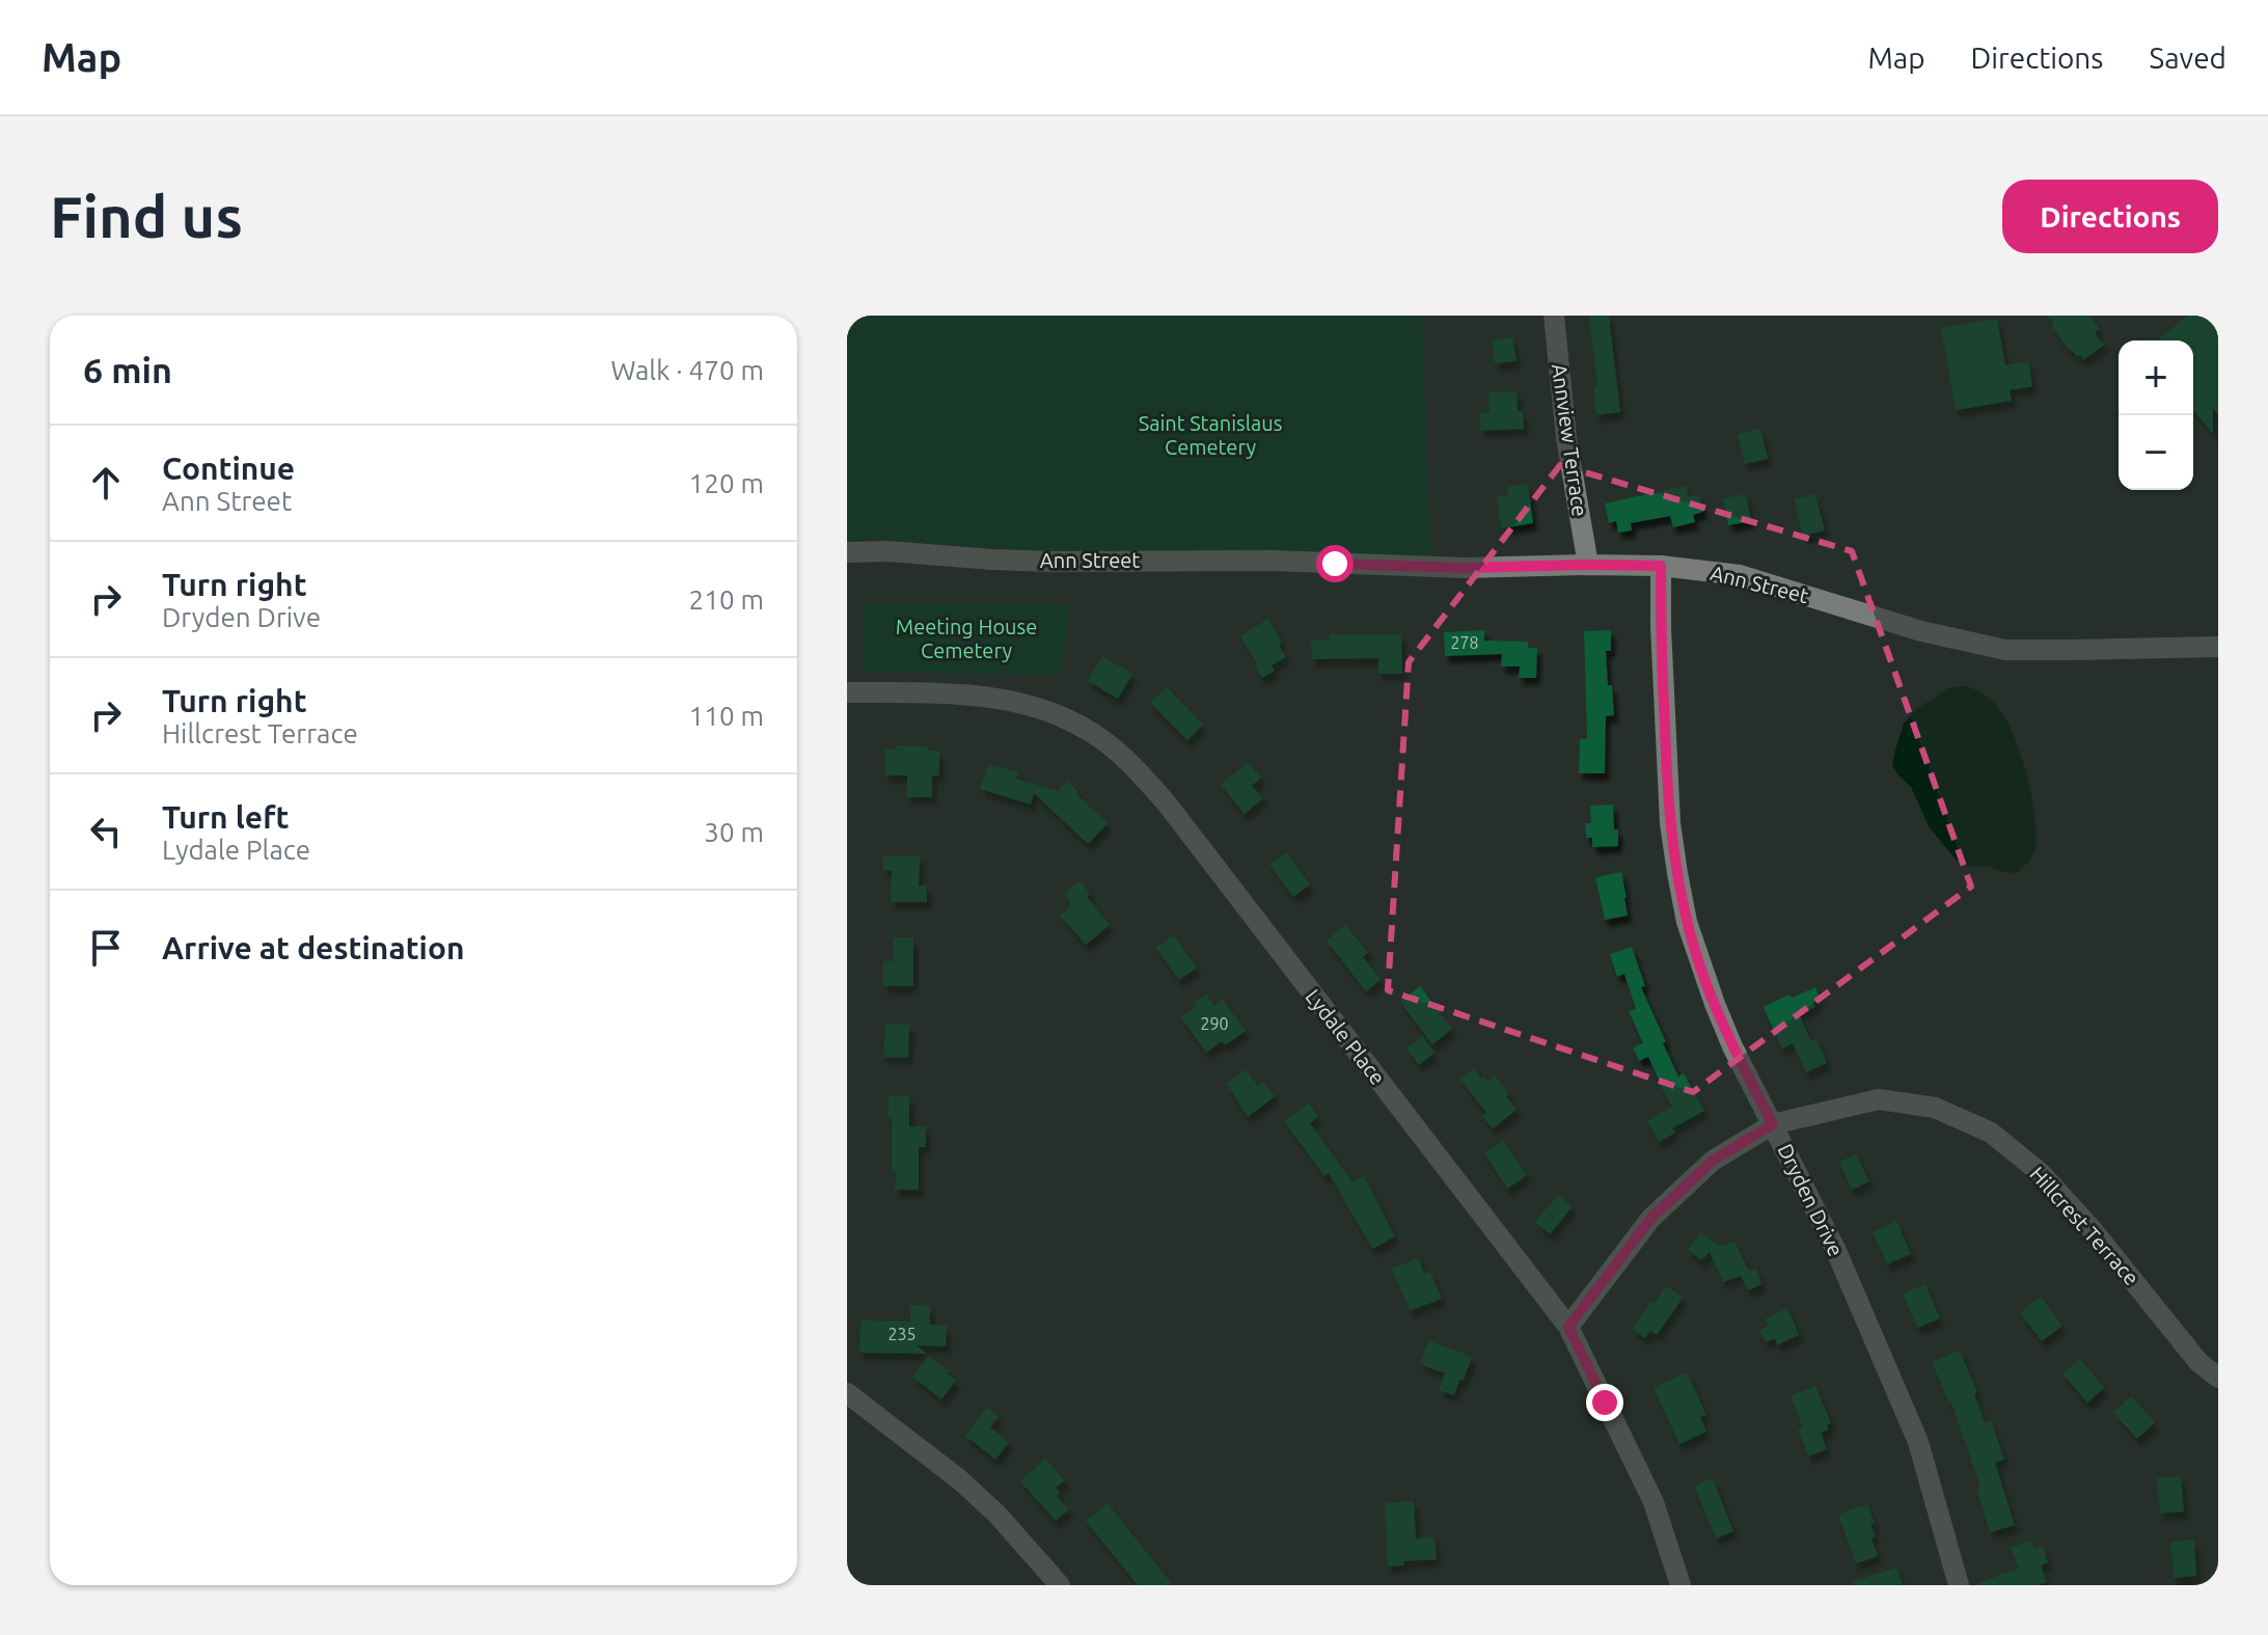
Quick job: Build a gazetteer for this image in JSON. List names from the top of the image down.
{
  "streets": {
    "street": [
      "Annview Terrace",
      "Ann Street",
      "Lydale Place",
      "Dryden Drive",
      "Hillcrest Terrace"
    ]
  },
  "crossings": [
    ["Annview Terrace", "Ann Street"],
    ["Ann Street", "Dryden Drive"],
    ["Lydale Place", "Hillcrest Terrace"],
    ["Dryden Drive", "Hillcrest Terrace"]
  ],
  "parks": ["Saint Stanislaus Cemetery", "Meeting House Cemetery"],
  "house_numbers": ["278", "290", "235"],
  "page": {
    "header": "Map",
    "nav": ["Map", "Directions", "Saved"],
    "buttons": "Directions",
    "title": "Find us",
    "heading": ["6 min", "Walk · 470 m"],
    "map_buttons": ["+", "−"],
    "list": [
      ["Continue", "Ann Street", "120 m"],
      ["Turn right", "Dryden Drive", "210 m"],
      ["Turn right", "Hillcrest Terrace", "110 m"],
      ["Turn left", "Lydale Place", "30 m"],
      "Arrive at destination"
    ]
  }
}
